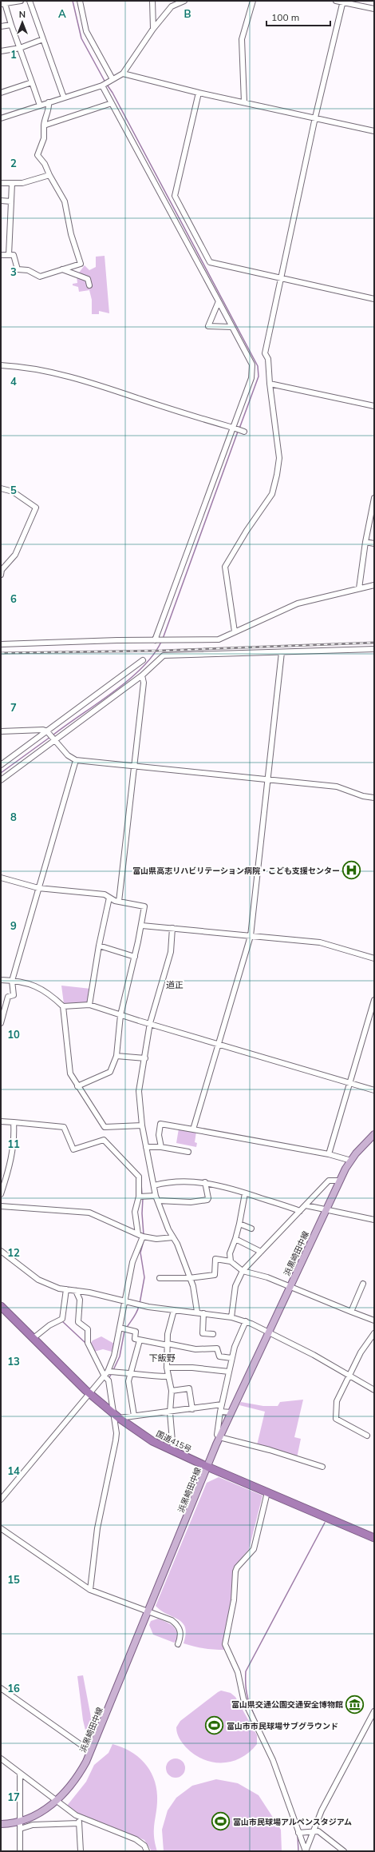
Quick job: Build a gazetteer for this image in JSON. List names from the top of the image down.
{
  "streets": {
    "highway": ["国道415号"],
    "main road": ["浜黒崎田中線"]
  },
  "crossings": [
    ["浜黒崎田中線", "国道415号"]
  ],
  "districts": ["道正", "下飯野"],
  "places": {
    "hospital": ["富山県高志リハビリテーション病院・こども支援センター"],
    "museum": ["富山県交通公園交通安全博物館"],
    "sports": ["富山市市民球場サブグラウンド", "富山市民球場アルペンスタジアム"]
  },
  "scale_bar": "100 m",
  "north": "top",
  "grid": {
    "columns": ["A", "B"],
    "rows": [
      "1",
      "2",
      "3",
      "4",
      "5",
      "6",
      "7",
      "8",
      "9",
      "10",
      "11",
      "12",
      "13",
      "14",
      "15",
      "16",
      "17"
    ]
  }
}
